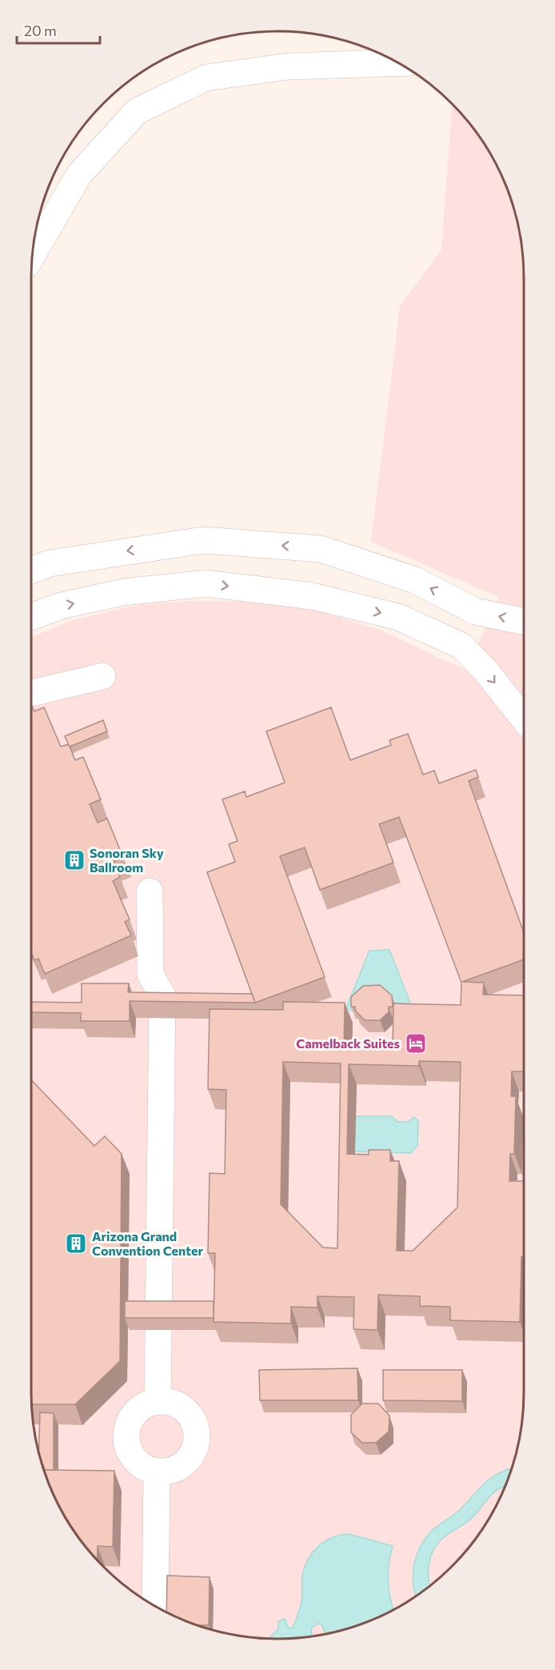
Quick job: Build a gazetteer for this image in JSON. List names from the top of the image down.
{
  "places": {
    "building": ["Sonoran Sky Ballroom", "Arizona Grand Convention Center"],
    "hotel": ["Camelback Suites"]
  },
  "scale_bar": "20 m"
}
